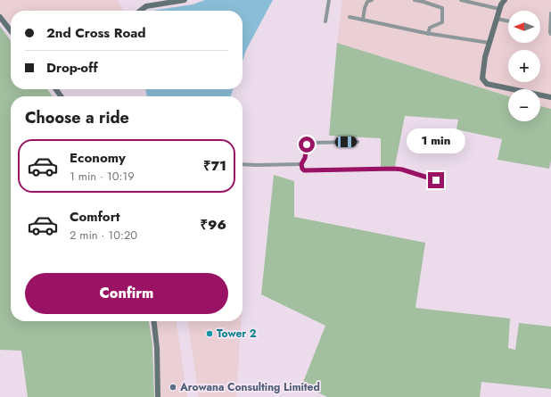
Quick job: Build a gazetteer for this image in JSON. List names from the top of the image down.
{
  "places": ["Tower 2", "Arowana Consulting Limited"],
  "north": "left",
  "page": {
    "map_buttons": ["+", "−"],
    "banner": ["2nd Cross Road", "Drop-off"],
    "heading": "Choose a ride",
    "bubble": "1 min",
    "list": [
      {
        "name": "Economy",
        "note": "1 min · 10:19",
        "value": "₹71"
      },
      {
        "name": "Comfort",
        "note": "2 min · 10:20",
        "value": "₹96"
      }
    ],
    "buttons": "Confirm"
  }
}
